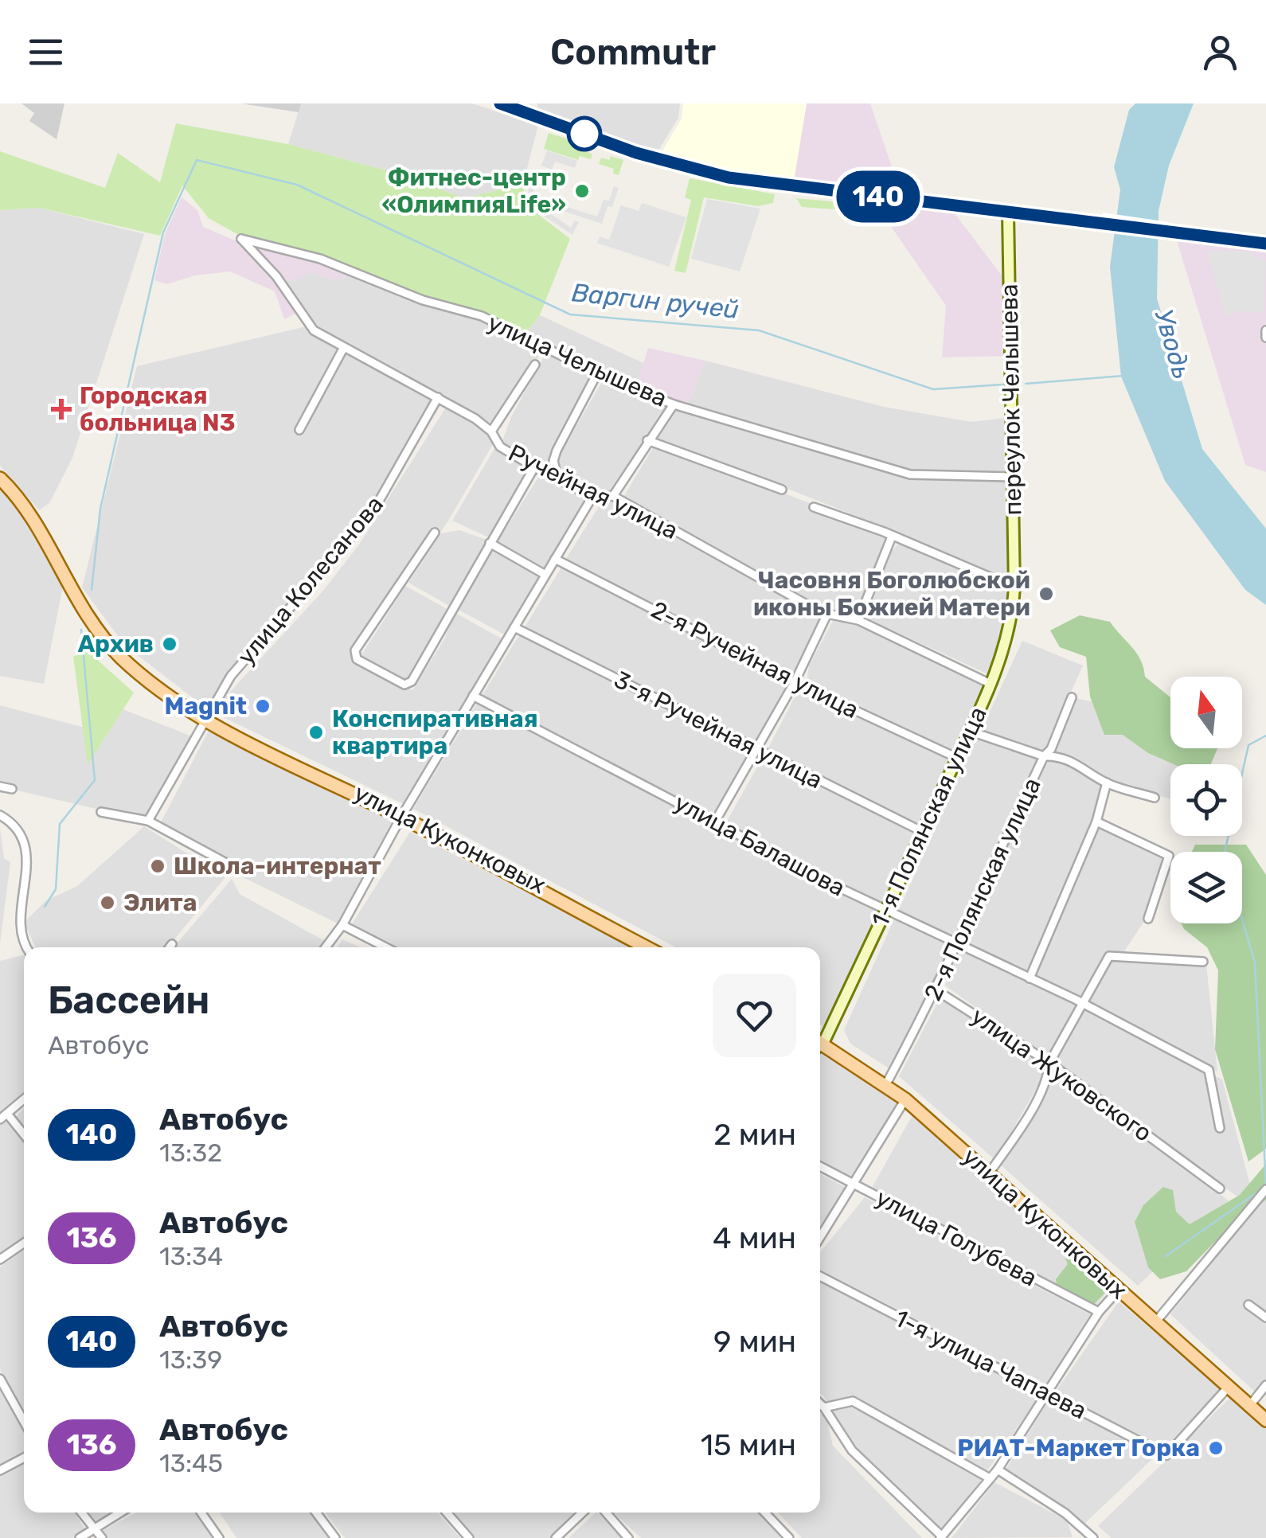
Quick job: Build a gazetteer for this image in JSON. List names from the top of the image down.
{
  "streets": {
    "main road": ["улица Куконковых"],
    "street": [
      "улица Челышева",
      "переулок Челышева",
      "Ручейная улица",
      "улица Колесанова",
      "2-я Ручейная улица",
      "3-я Ручейная улица",
      "1-я Полянская улица",
      "улица Балашова",
      "2-я Полянская улица",
      "улица Жуковского",
      "улица Голубева",
      "1-я улица Чапаева"
    ]
  },
  "crossings": [
    ["улица Челышева", "переулок Челышева"],
    ["улица Челышева", "Ручейная улица"],
    ["переулок Челышева", "1-я Полянская улица"],
    ["Ручейная улица", "улица Колесанова"],
    ["Ручейная улица", "1-я Полянская улица"],
    ["улица Колесанова", "улица Куконковых"],
    ["2-я Ручейная улица", "1-я Полянская улица"],
    ["3-я Ручейная улица", "1-я Полянская улица"],
    ["1-я Полянская улица", "улица Балашова"],
    ["улица Куконковых", "2-я Полянская улица"],
    ["улица Куконковых", "1-я улица Чапаева"],
    ["улица Балашова", "2-я Полянская улица"],
    ["2-я Полянская улица", "улица Жуковского"]
  ],
  "water": ["Варгин ручей", "Уводь"],
  "places": {
    "other": [
      "Фитнес-центр «ОлимпияLife»",
      "Часовня Боголюбской иконы Божией Матери",
      "Архив",
      "Magnit",
      "Конспиративная квартира",
      "Школа-интернат",
      "Элита",
      "РИАТ-Маркет Горка"
    ],
    "health": ["Городская больница N3"]
  },
  "lines": ["bus line 140"],
  "north": "top",
  "page": {
    "header": "Commutr",
    "on_map": "140",
    "heading": ["Бассейн", "Автобус"],
    "list": [
      {
        "mark": "140",
        "name": "Автобус",
        "note": "13:32",
        "value": "2 мин"
      },
      {
        "mark": "136",
        "name": "Автобус",
        "note": "13:34",
        "value": "4 мин"
      },
      {
        "mark": "140",
        "name": "Автобус",
        "note": "13:39",
        "value": "9 мин"
      },
      {
        "mark": "136",
        "name": "Автобус",
        "note": "13:45",
        "value": "15 мин"
      }
    ]
  }
}
